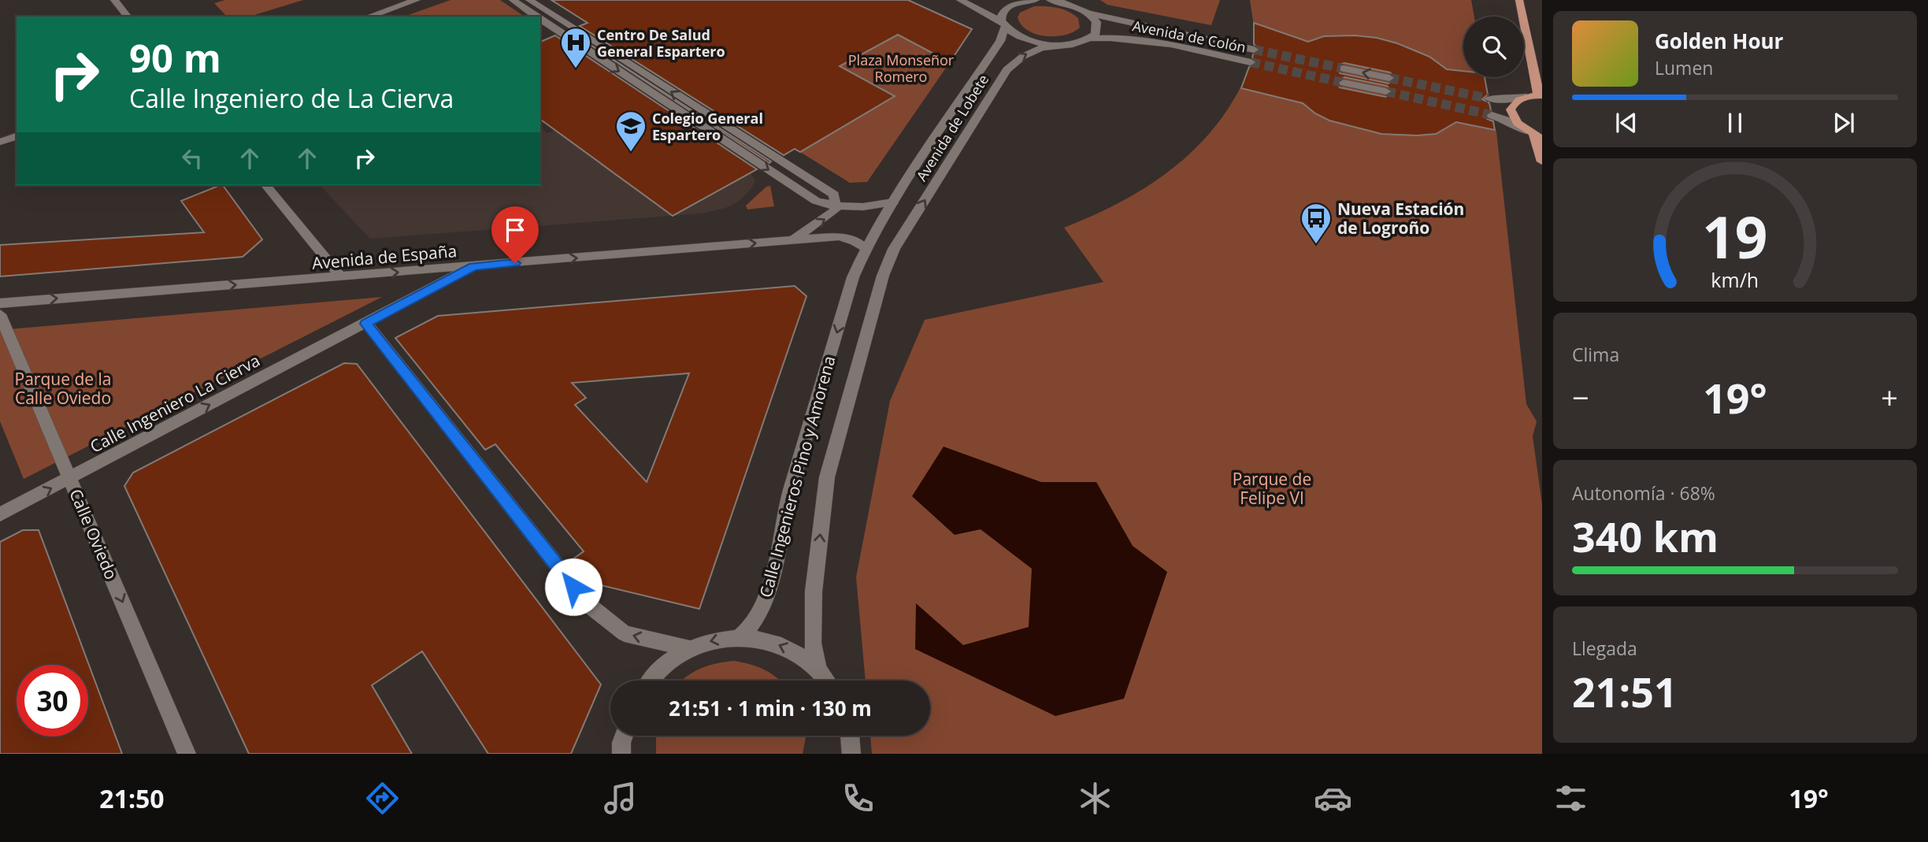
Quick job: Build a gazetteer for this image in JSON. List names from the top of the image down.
{
  "streets": {
    "street": [
      "Avenida de Colón",
      "Avenida de Lobete",
      "Avenida de España",
      "Calle Ingeniero La Cierva",
      "Calle Ingenieros Pino y Amorena",
      "Calle Oviedo"
    ]
  },
  "crossings": [
    ["Avenida de Colón", "Avenida de Lobete"],
    ["Avenida de Lobete", "Avenida de España"],
    ["Avenida de Lobete", "Calle Ingenieros Pino y Amorena"],
    ["Avenida de España", "Calle Ingeniero La Cierva"],
    ["Avenida de España", "Calle Ingenieros Pino y Amorena"],
    ["Calle Ingeniero La Cierva", "Calle Oviedo"]
  ],
  "one_way": ["Avenida de España", "Calle Ingeniero La Cierva", "Calle Oviedo"],
  "parks": ["Plaza Monseñor Romero", "Parque de la Calle Oviedo", "Parque de Felipe VI"],
  "places": {
    "hospital": ["Centro De Salud General Espartero"],
    "school or university": ["Colegio General Espartero"],
    "bus stop": ["Nueva Estación de Logroño"]
  },
  "page": {
    "turn": ["90 m", "Calle Ingeniero de La Cierva"],
    "song": ["Golden Hour", "Lumen"],
    "tile": [
      "Clima",
      ["Autonomía · 68%", "340 km"],
      ["Llegada", "21:51"]
    ],
    "heat": ["−", "19°", "+"],
    "limit": "30",
    "trip": "21:51 · 1 min · 130 m",
    "tabs": ["21:50", "19°"],
    "gauge": ["19", "km/h"]
  }
}
